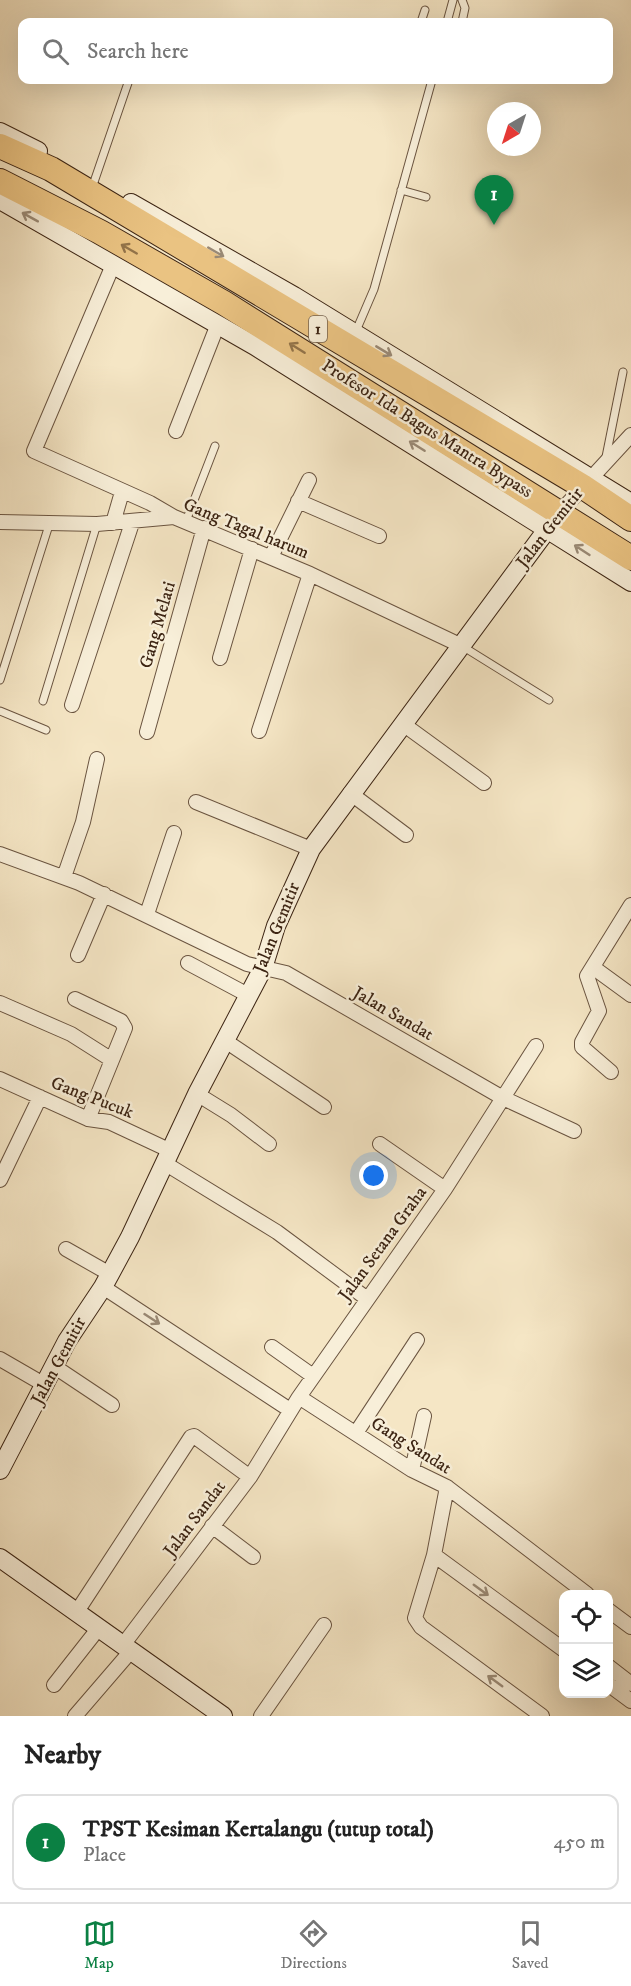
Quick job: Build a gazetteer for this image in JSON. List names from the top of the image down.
{
  "streets": {
    "highway": ["1", "Profesor Ida Bagus Mantra Bypass"],
    "street": [
      "Jalan Gemitir",
      "Gang Tagal harum",
      "Gang Melati",
      "Jalan Sandat",
      "Gang Pucuk",
      "Jalan Setana Graha",
      "Gang Sandat"
    ]
  },
  "crossings": [
    ["Profesor Ida Bagus Mantra Bypass", "Jalan Gemitir"],
    ["Jalan Gemitir", "Gang Tagal harum"],
    ["Jalan Gemitir", "Jalan Sandat"],
    ["Jalan Gemitir", "Gang Pucuk"],
    ["Gang Tagal harum", "Gang Melati"],
    ["Jalan Sandat", "Jalan Setana Graha"],
    ["Gang Pucuk", "Jalan Setana Graha"],
    ["Jalan Setana Graha", "Gang Sandat"]
  ],
  "north": "bottom left",
  "page": {
    "search": "Search here",
    "pins": "1",
    "heading": "Nearby",
    "list": [
      {
        "mark": "1",
        "name": "TPST Kesiman Kertalangu (tutup total)",
        "note": "Place",
        "value": "450 m"
      }
    ],
    "nav": ["Map", "Directions", "Saved"]
  }
}
